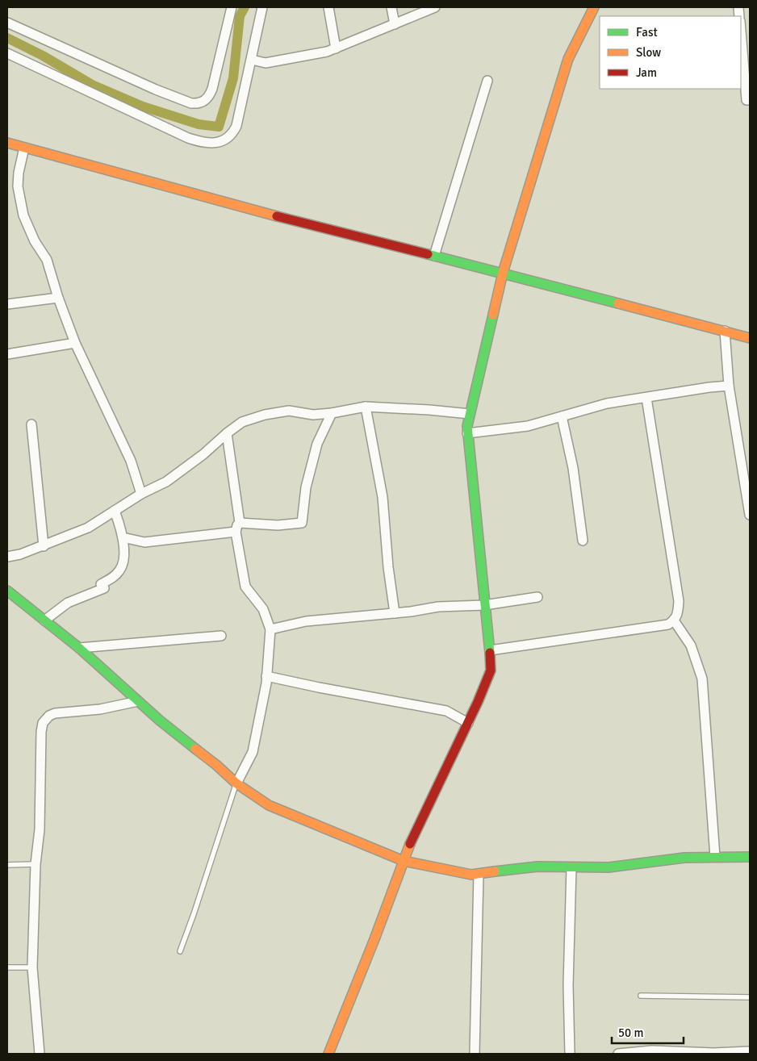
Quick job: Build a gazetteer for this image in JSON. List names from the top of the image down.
{
  "legend": ["Fast", "Slow", "Jam"],
  "scale_bar": "50 m"
}
